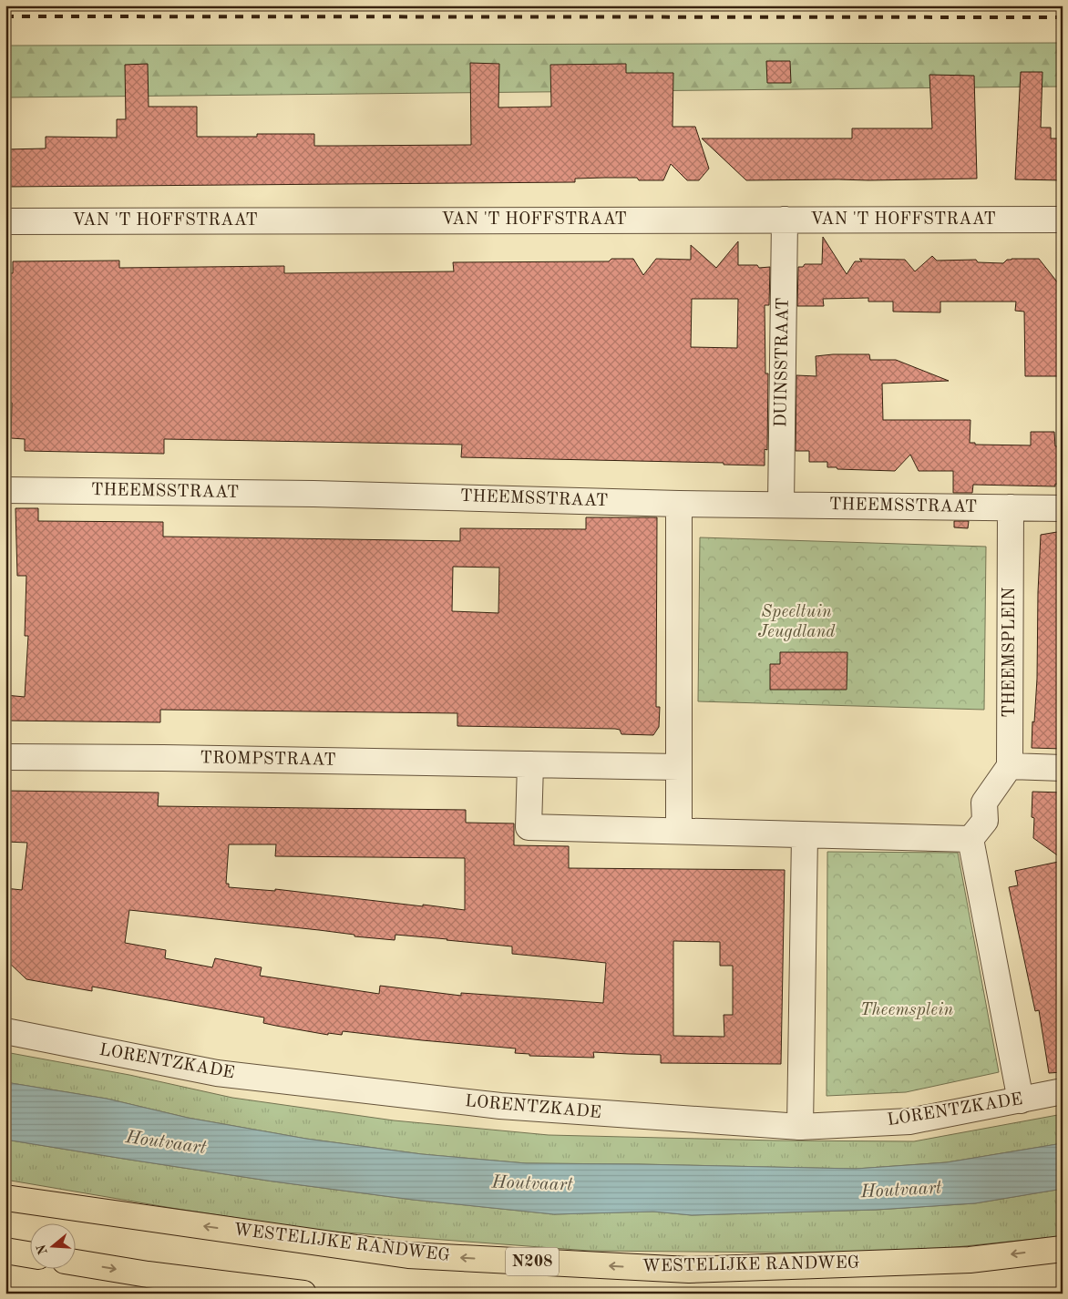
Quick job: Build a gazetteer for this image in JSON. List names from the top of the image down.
{
  "streets": {
    "main road": ["WESTELIJKE RANDWEG", "N208"],
    "street": [
      "VAN 'T HOFFSTRAAT",
      "DUINSSTRAAT",
      "THEEMSSTRAAT",
      "THEEMSPLEIN",
      "TROMPSTRAAT",
      "LORENTZKADE"
    ]
  },
  "crossings": [
    ["VAN 'T HOFFSTRAAT", "DUINSSTRAAT"],
    ["DUINSSTRAAT", "THEEMSSTRAAT"],
    ["THEEMSSTRAAT", "THEEMSPLEIN"]
  ],
  "one_way": ["WESTELIJKE RANDWEG"],
  "water": ["Houtvaart"],
  "parks": ["Speeltuin Jeugdland", "Theemsplein"],
  "north": "left"
}
